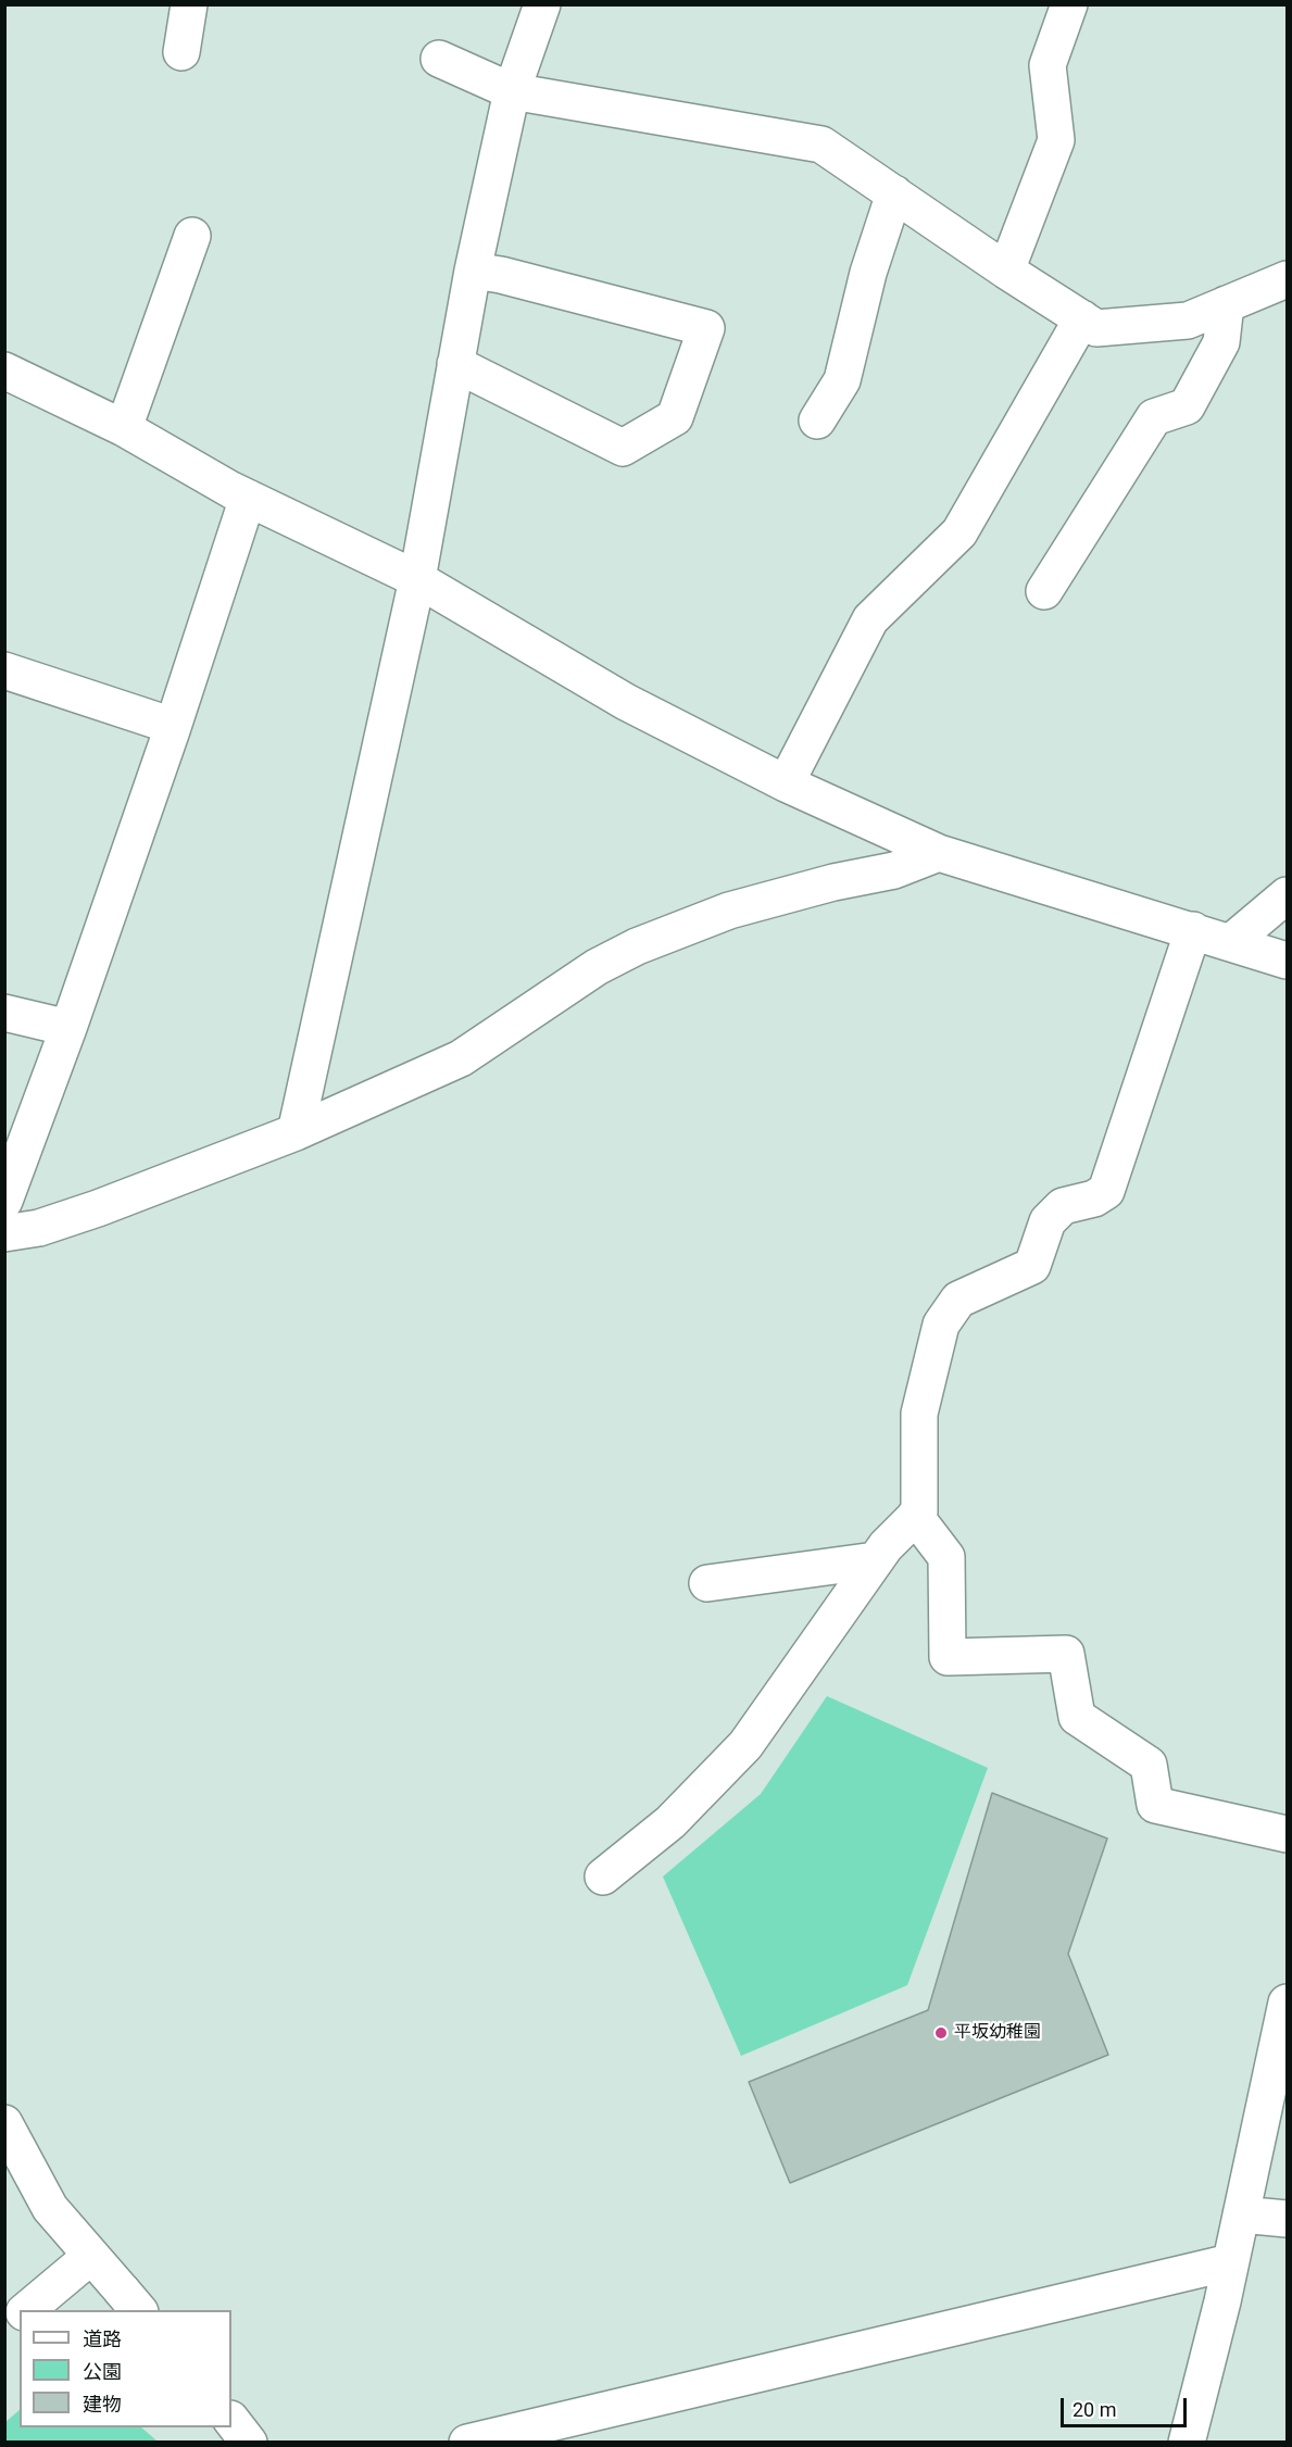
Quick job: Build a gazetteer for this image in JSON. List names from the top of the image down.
{
  "places": ["平坂幼稚園"],
  "legend": ["道路", "公園", "建物"],
  "scale_bar": "20 m"
}
